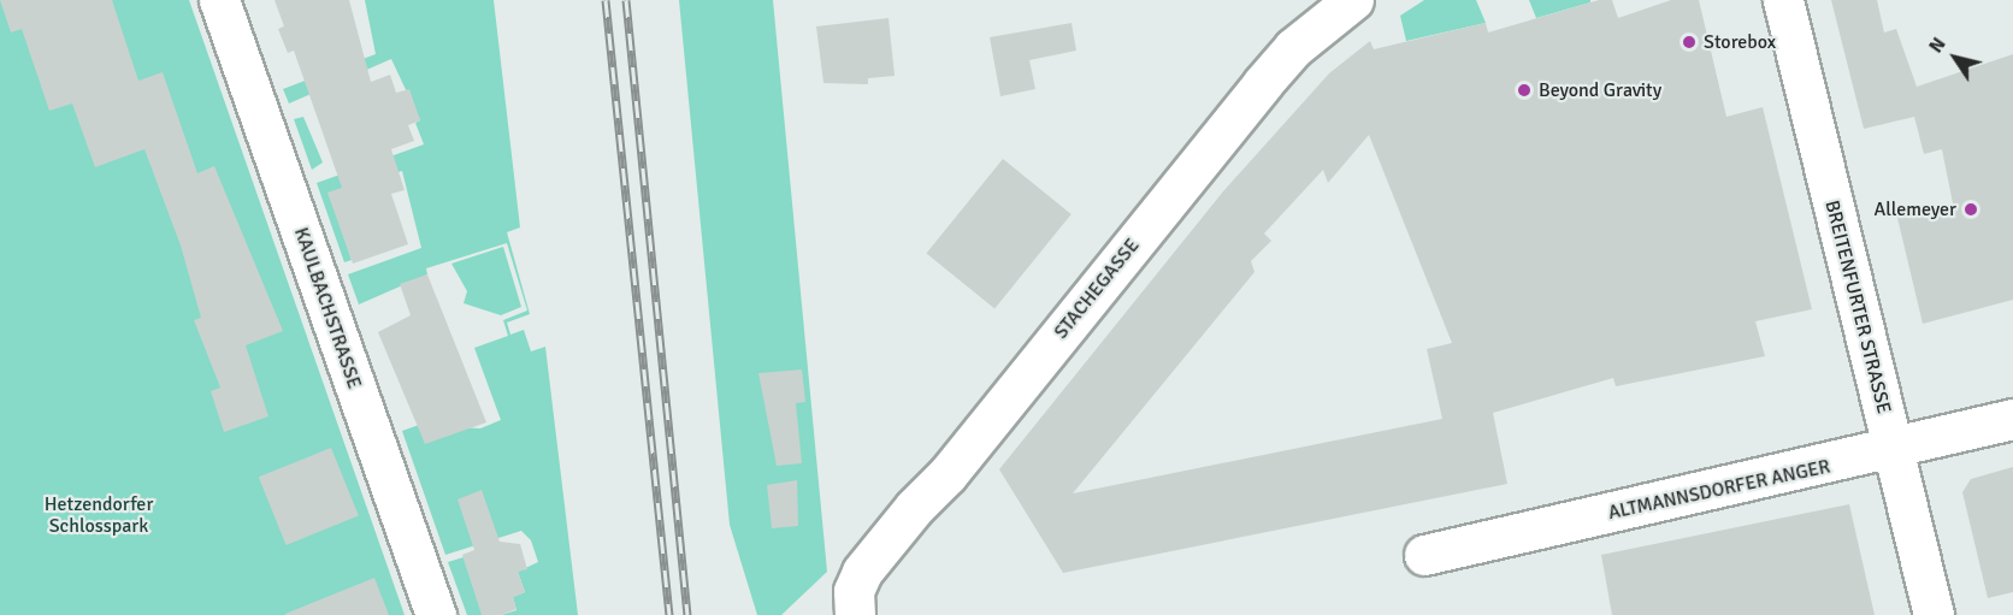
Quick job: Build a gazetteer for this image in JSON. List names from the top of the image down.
{
  "streets": {
    "street": [
      "STACHEGASSE",
      "BREITENFURTER STRASSE",
      "KAULBACHSTRASSE",
      "ALTMANNSDORFER ANGER"
    ]
  },
  "crossings": [
    ["BREITENFURTER STRASSE", "ALTMANNSDORFER ANGER"]
  ],
  "parks": ["Hetzendorfer Schlosspark"],
  "places": ["Storebox", "Beyond Gravity", "Allemeyer"],
  "north": "top left"
}
